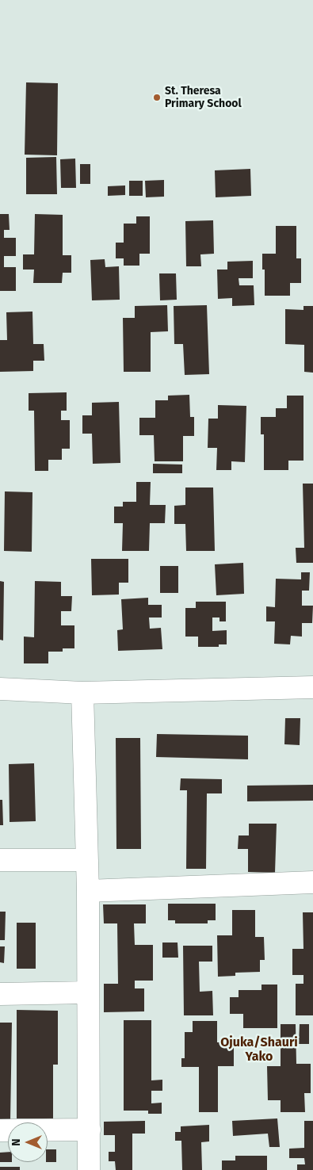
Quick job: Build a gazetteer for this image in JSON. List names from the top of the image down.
{
  "districts": ["Ojuka/Shauri Yako"],
  "places": ["St. Theresa Primary School"],
  "north": "left"
}
